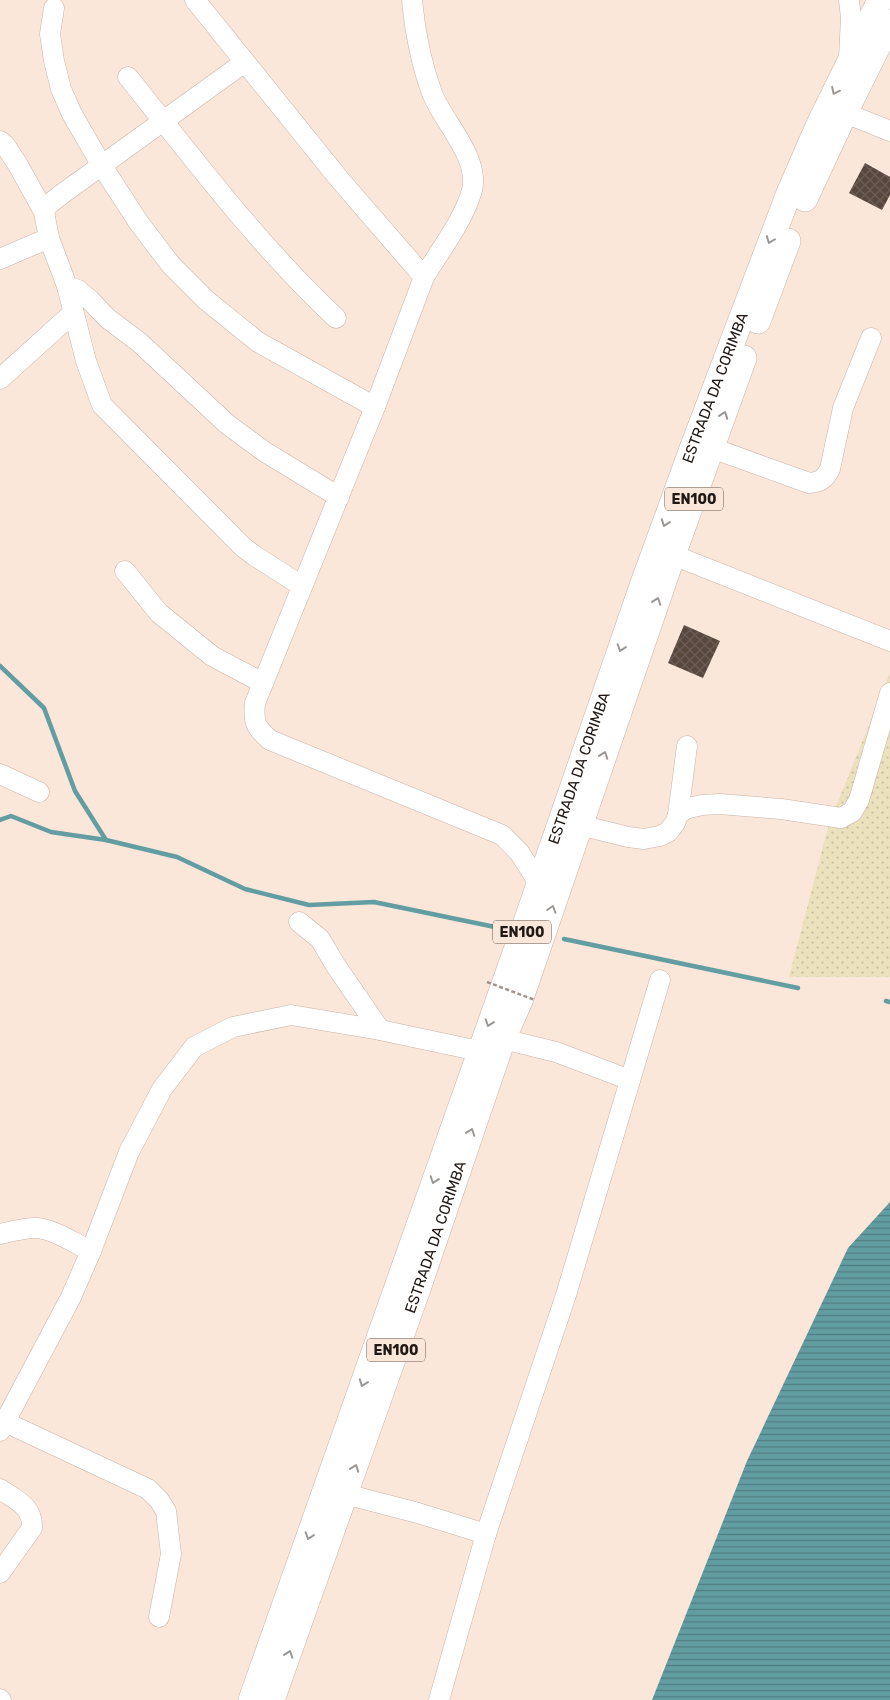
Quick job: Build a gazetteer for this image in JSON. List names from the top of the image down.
{
  "streets": {
    "main road": ["ESTRADA DA CORIMBA", "EN100"]
  },
  "crossings": [
    ["ESTRADA DA CORIMBA", "EN100"]
  ]
}
